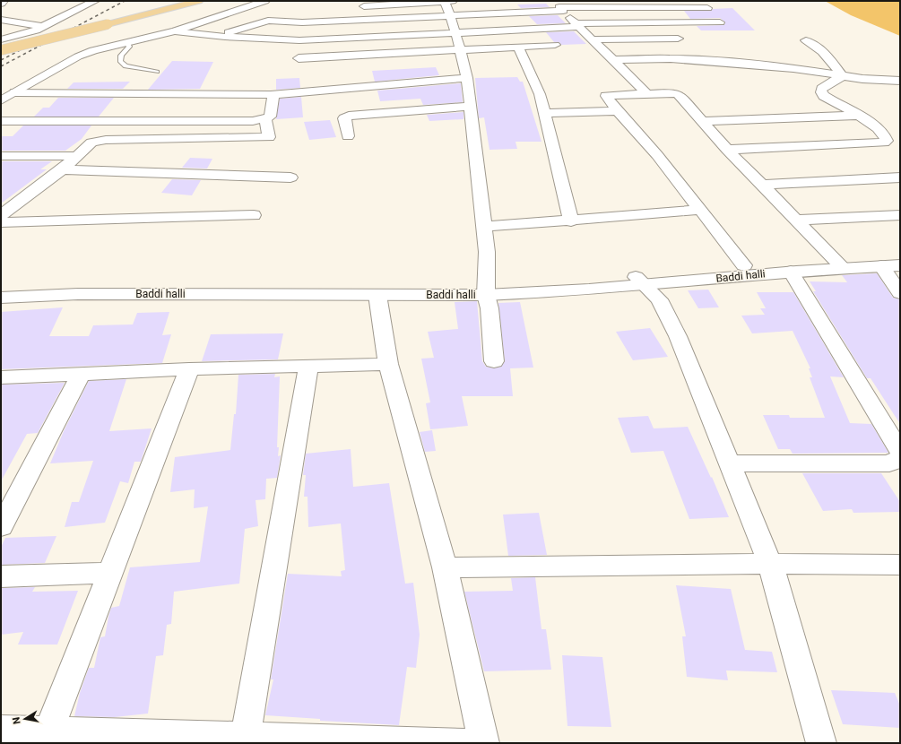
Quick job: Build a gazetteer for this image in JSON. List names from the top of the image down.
{
  "streets": {
    "street": ["Baddi halli"]
  },
  "north": "left"
}
